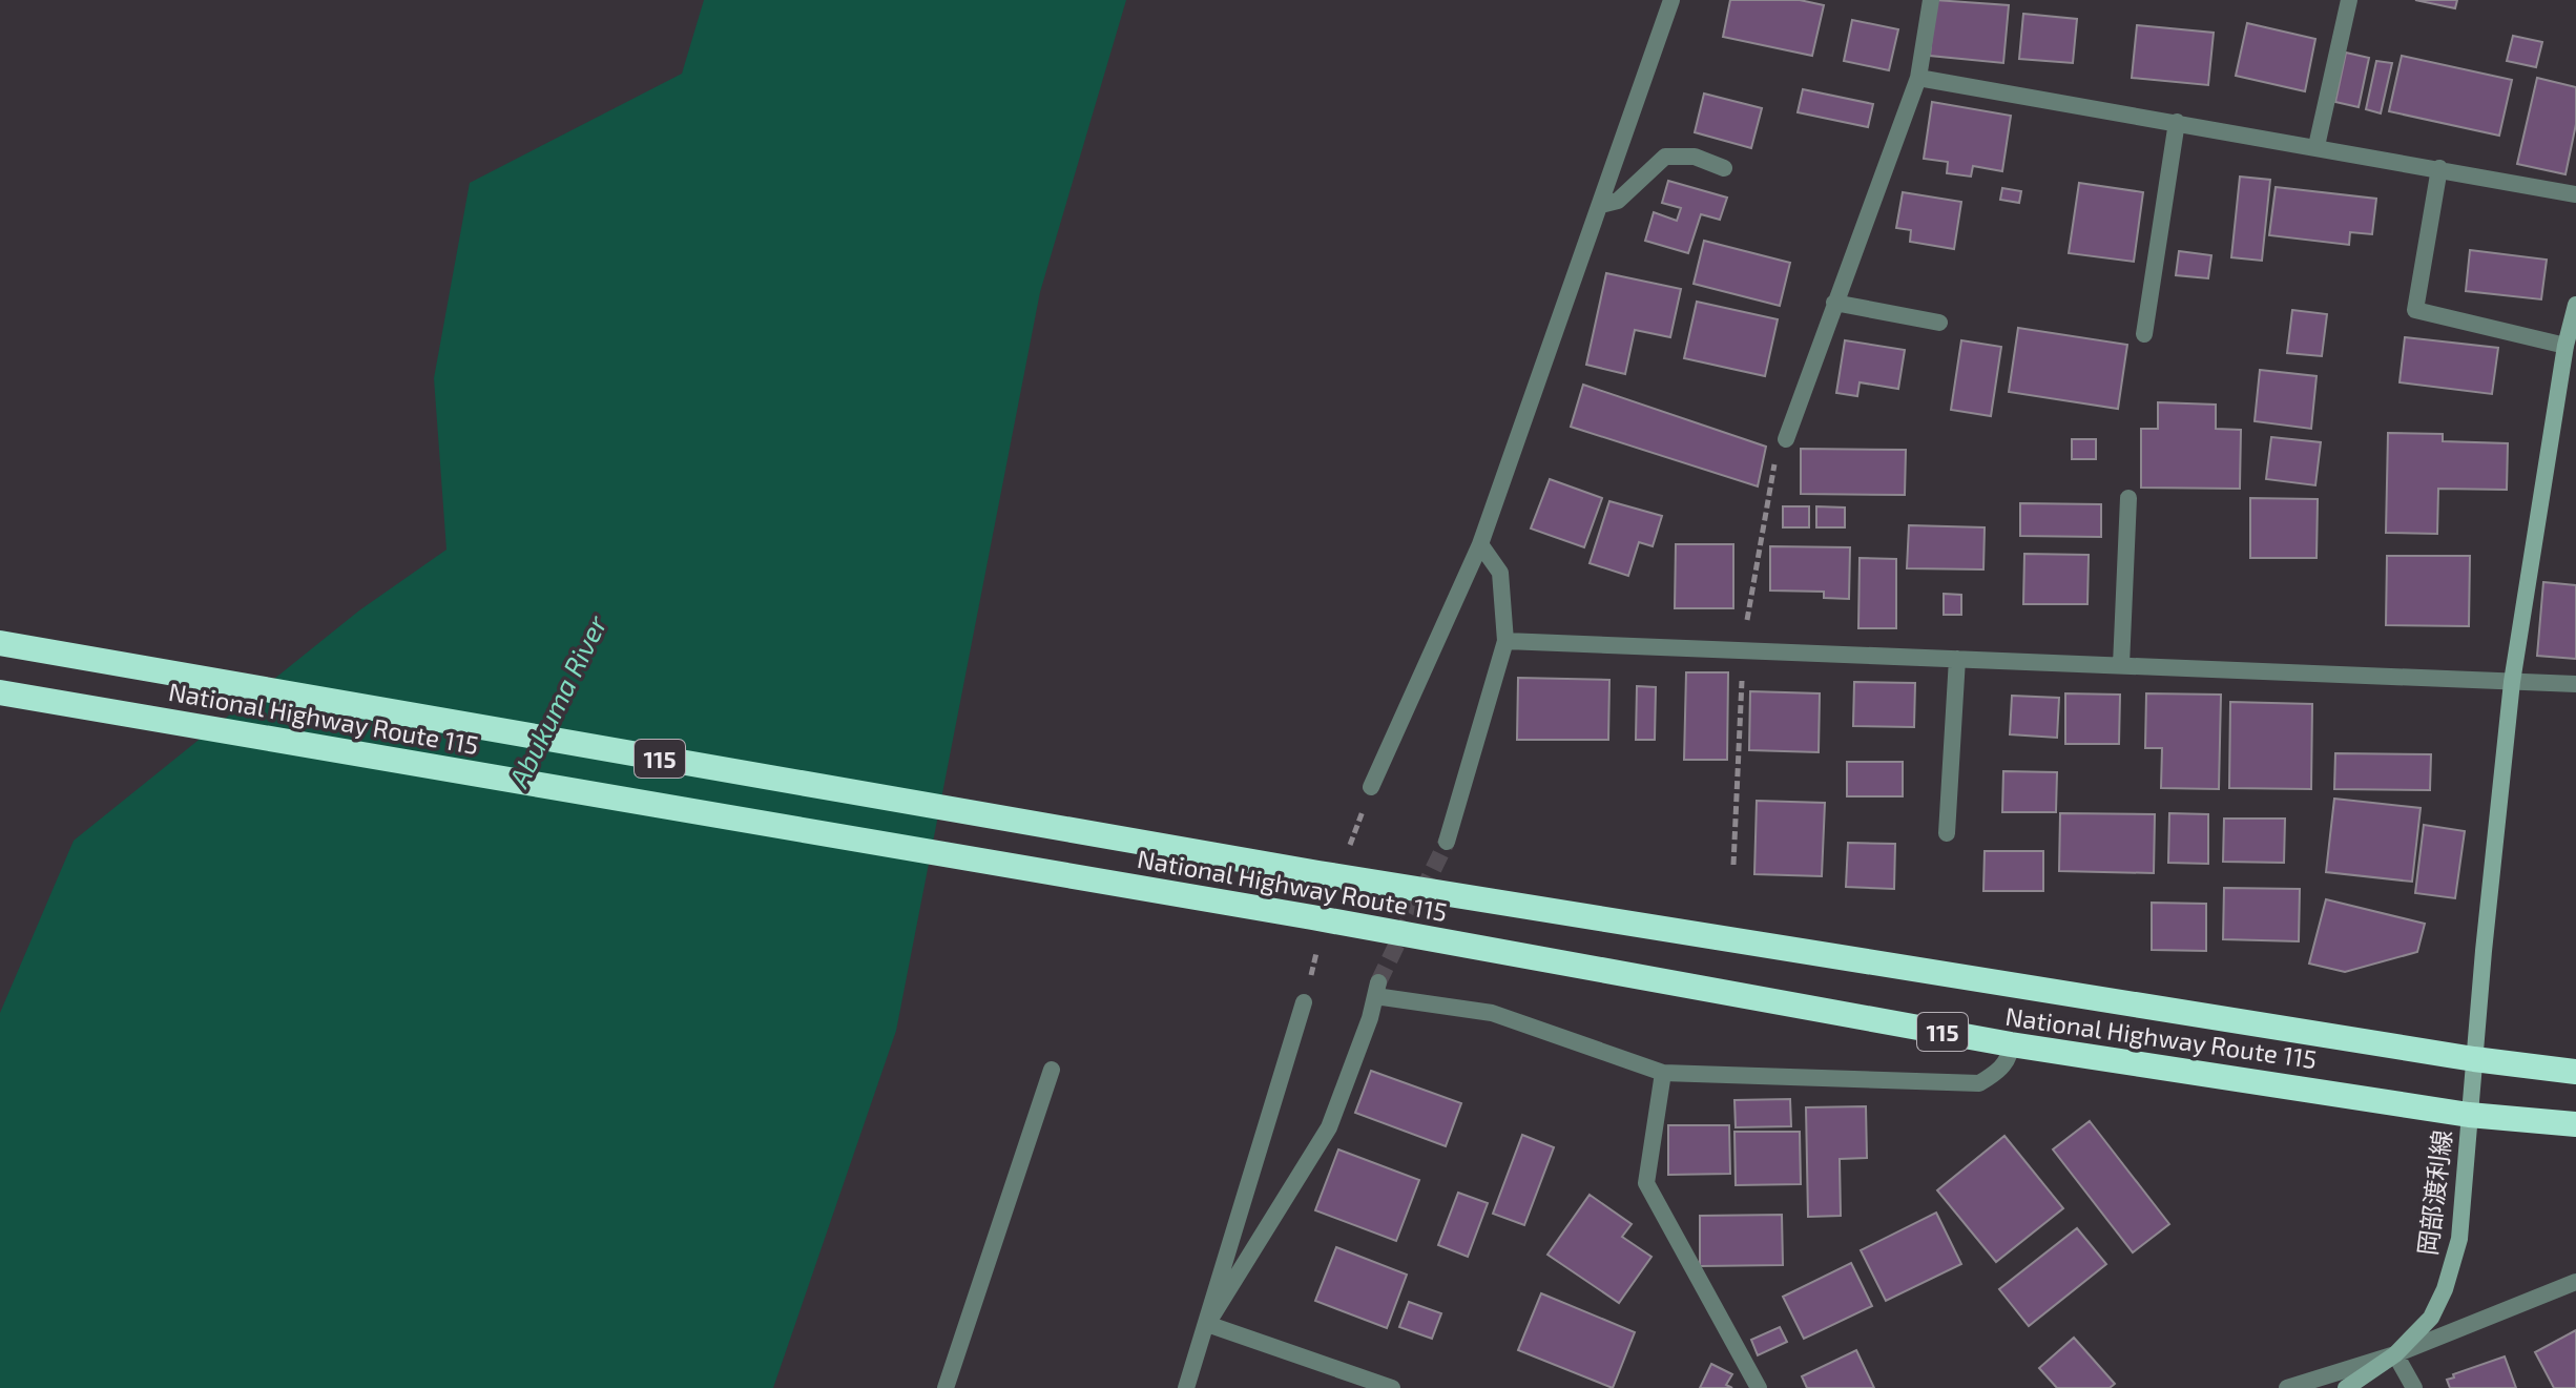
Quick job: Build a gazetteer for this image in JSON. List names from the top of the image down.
{
  "streets": {
    "highway": ["National Highway Route 115", "115"],
    "street": ["岡部渡利線"]
  },
  "crossings": [
    ["National Highway Route 115", "岡部渡利線"]
  ],
  "water": ["Abukuma River"]
}
